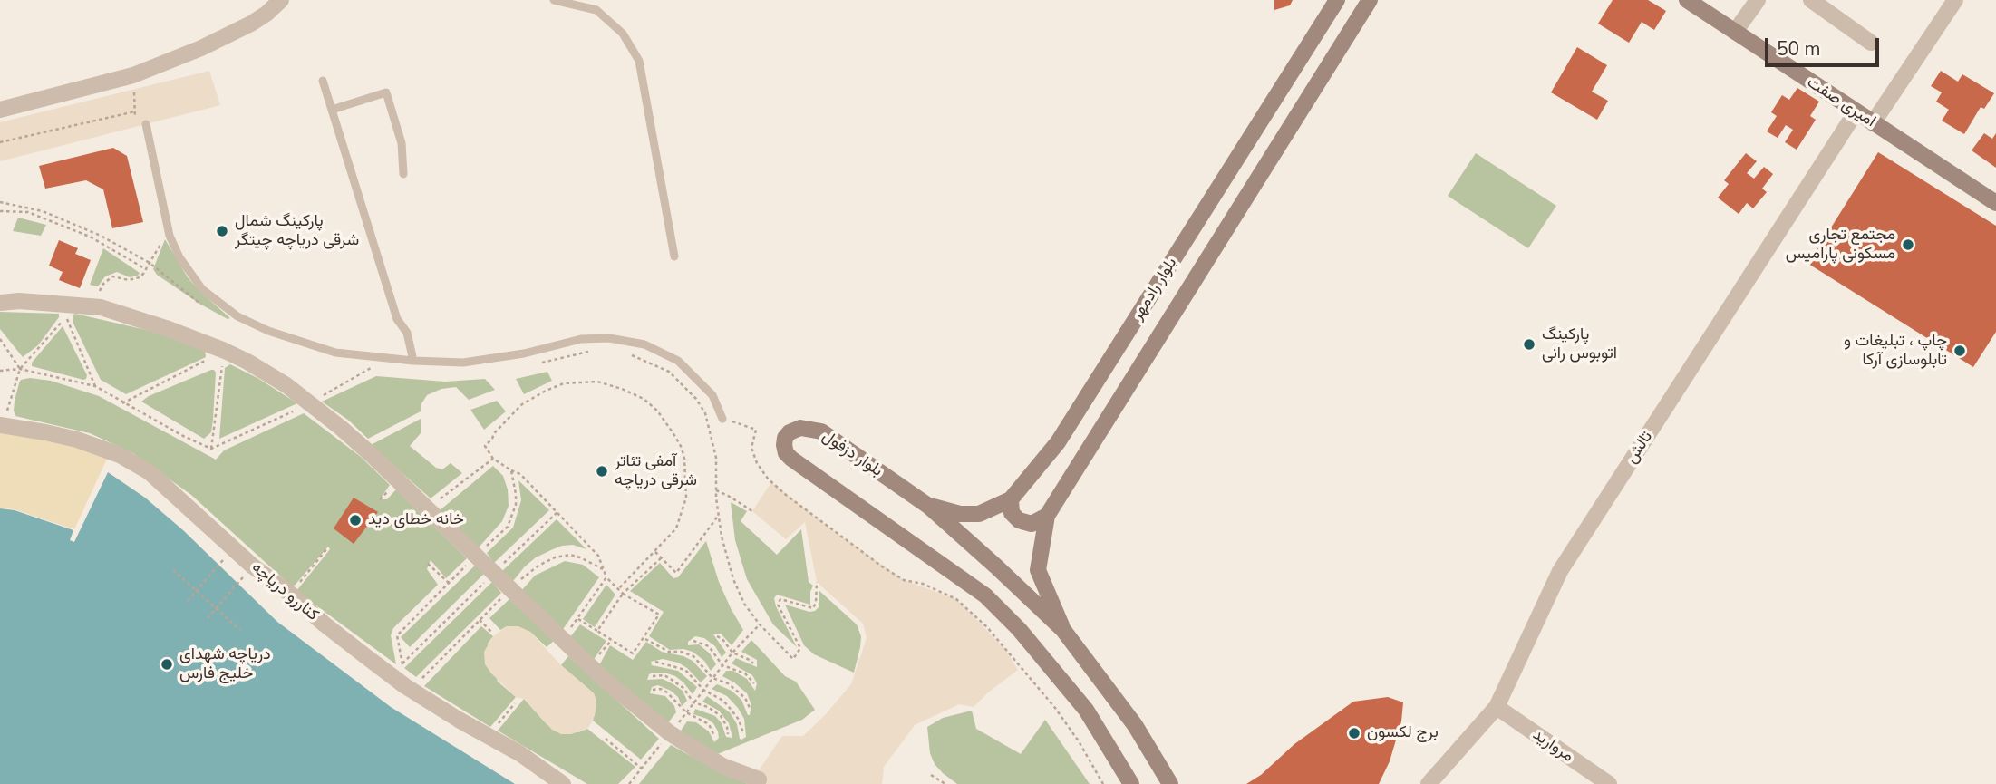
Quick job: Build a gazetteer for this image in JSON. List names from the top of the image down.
{
  "streets": {
    "street": [
      "امیری صفت",
      "بلوار رادمهر",
      "تالش",
      "بلوار دزفول",
      "کناررو دریاچه",
      "مروارید"
    ]
  },
  "crossings": [
    ["امیری صفت", "تالش"],
    ["بلوار رادمهر", "بلوار دزفول"],
    ["تالش", "مروارید"]
  ],
  "places": [
    "پارکینگ شمال شرقی دریاچه چیتگر",
    "مجتمع تجاری مسکونی پارامیس",
    "پارکینگ اتوبوس رانی",
    "چاپ ، تبلیغات و تابلوسازی آرکا",
    "آمفی تئاتر شرقی دریاچه",
    "خانه خطای دید",
    "دریاچه شهدای خلیج فارس",
    "برج لکسون"
  ],
  "scale_bar": "50 m"
}
